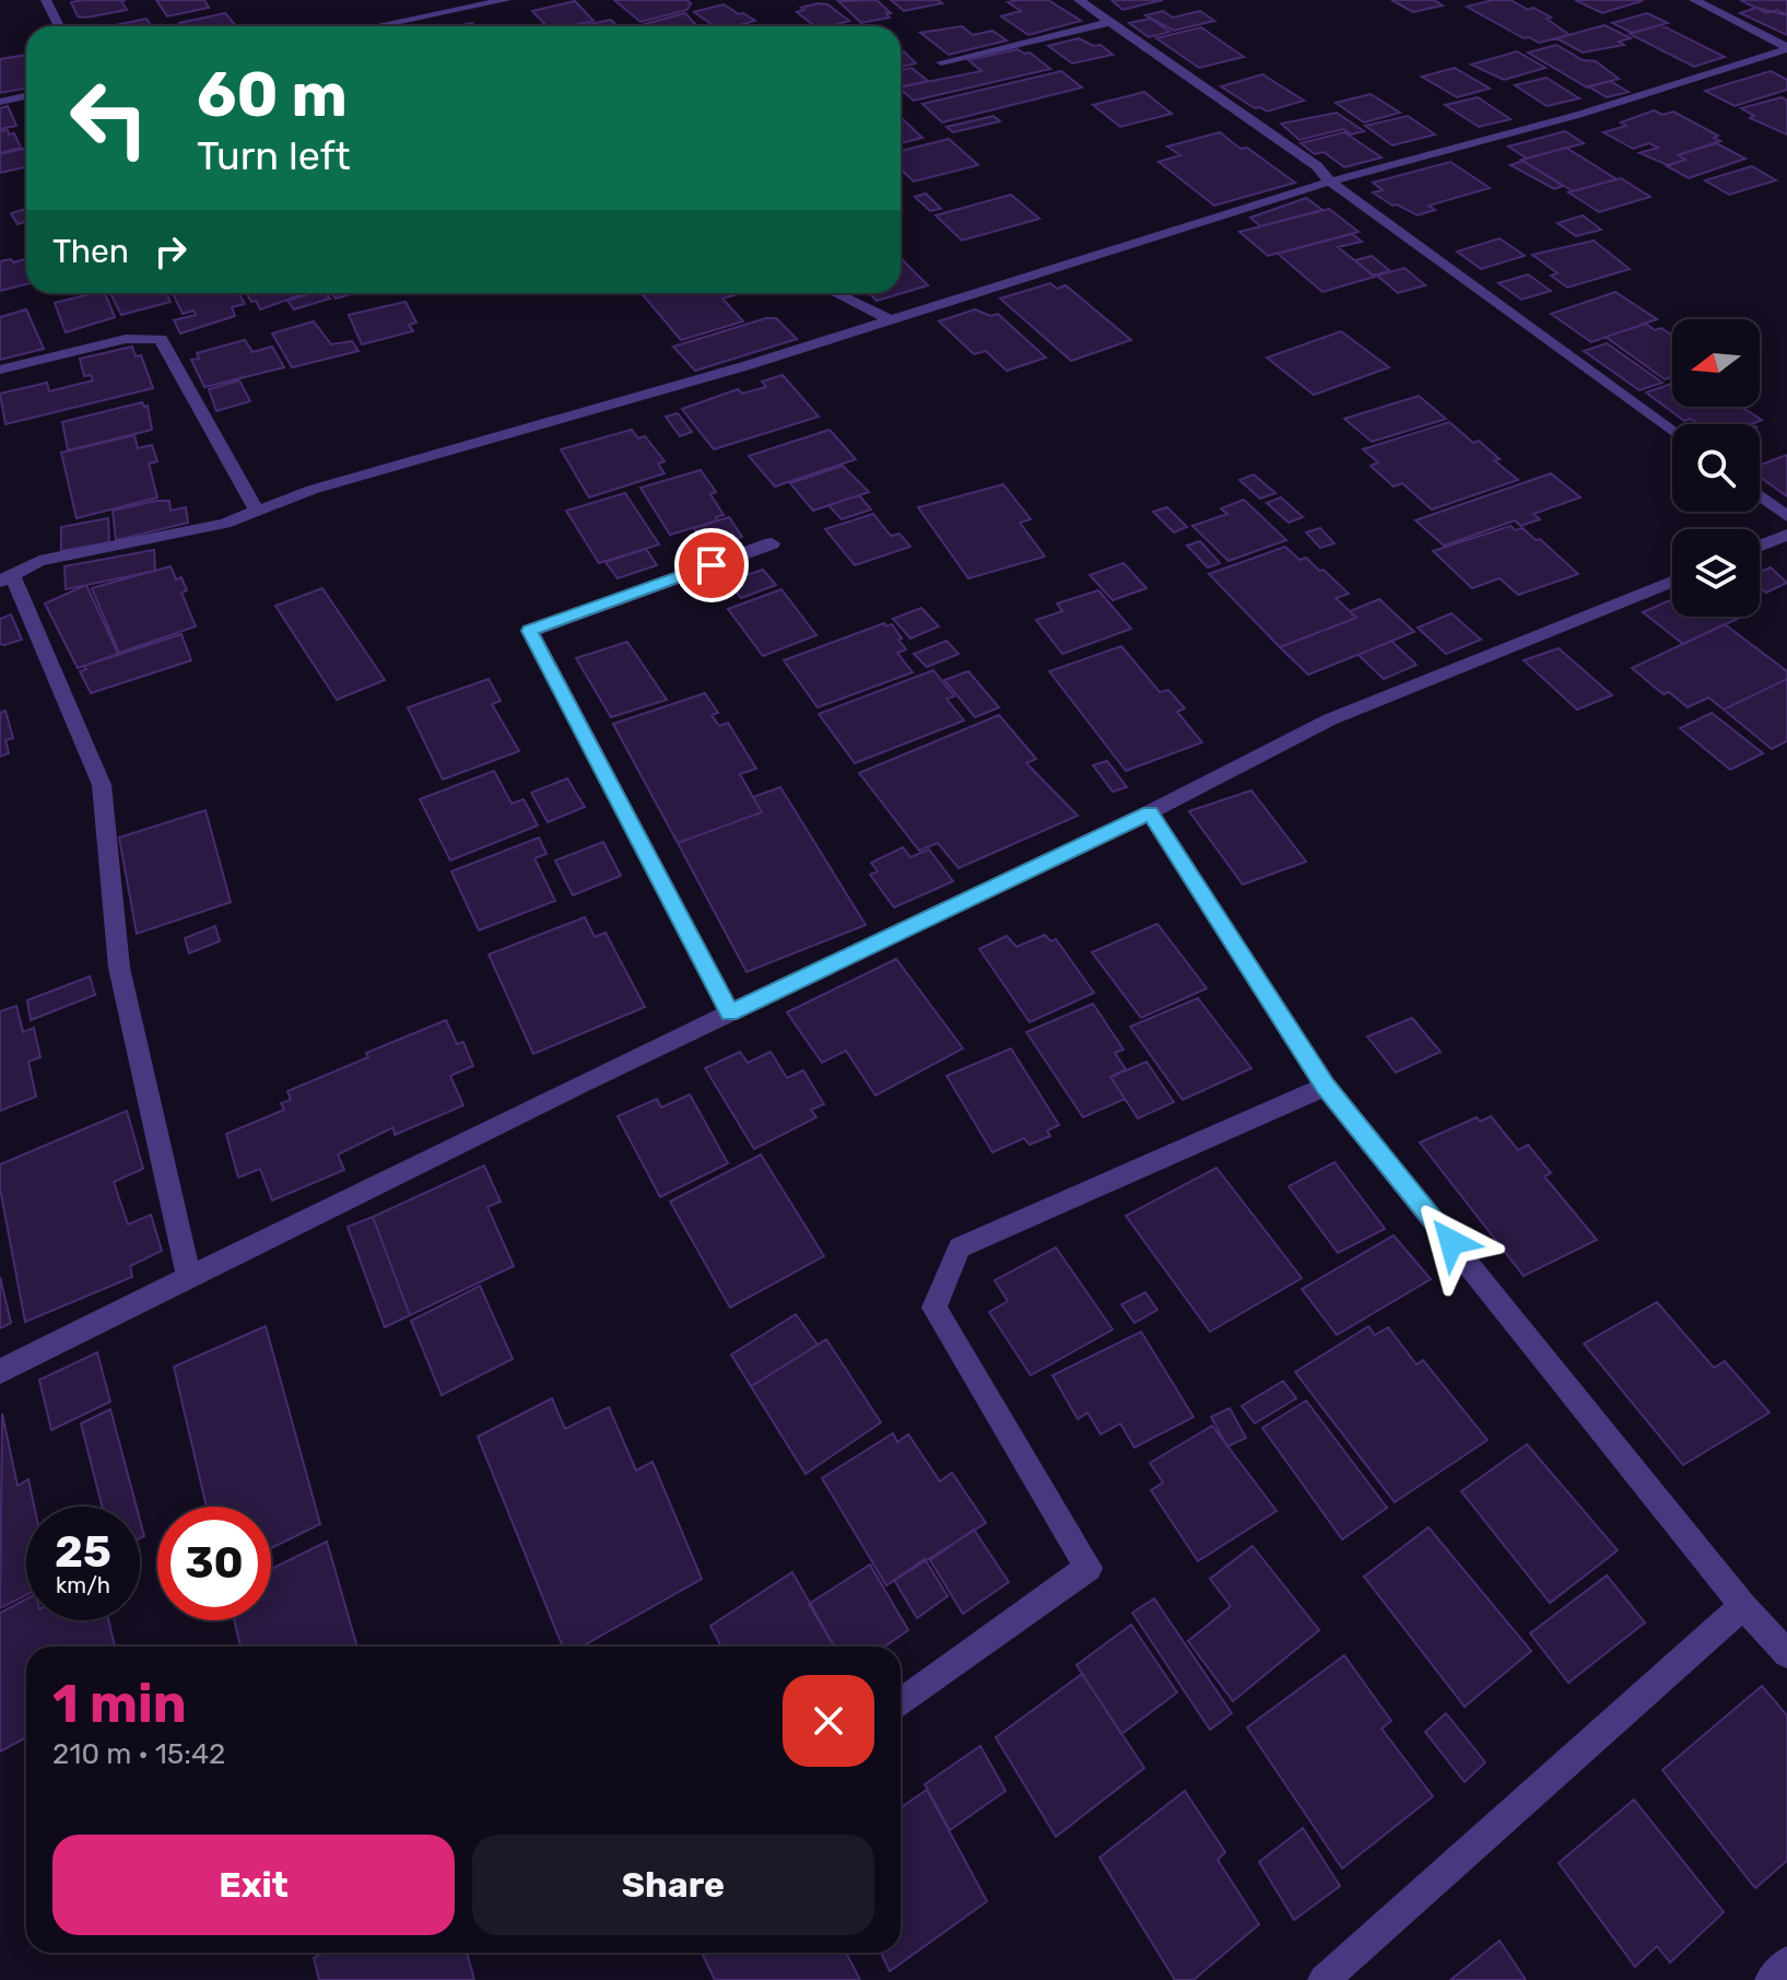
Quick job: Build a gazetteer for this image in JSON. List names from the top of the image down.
{
  "north": "left",
  "page": {
    "turn": ["60 m", "Turn left"],
    "then": "Then",
    "speed": "25 km/h",
    "limit": "30",
    "heading": ["1 min", "210 m · 15:42"],
    "buttons": ["Exit", "Share"]
  }
}
